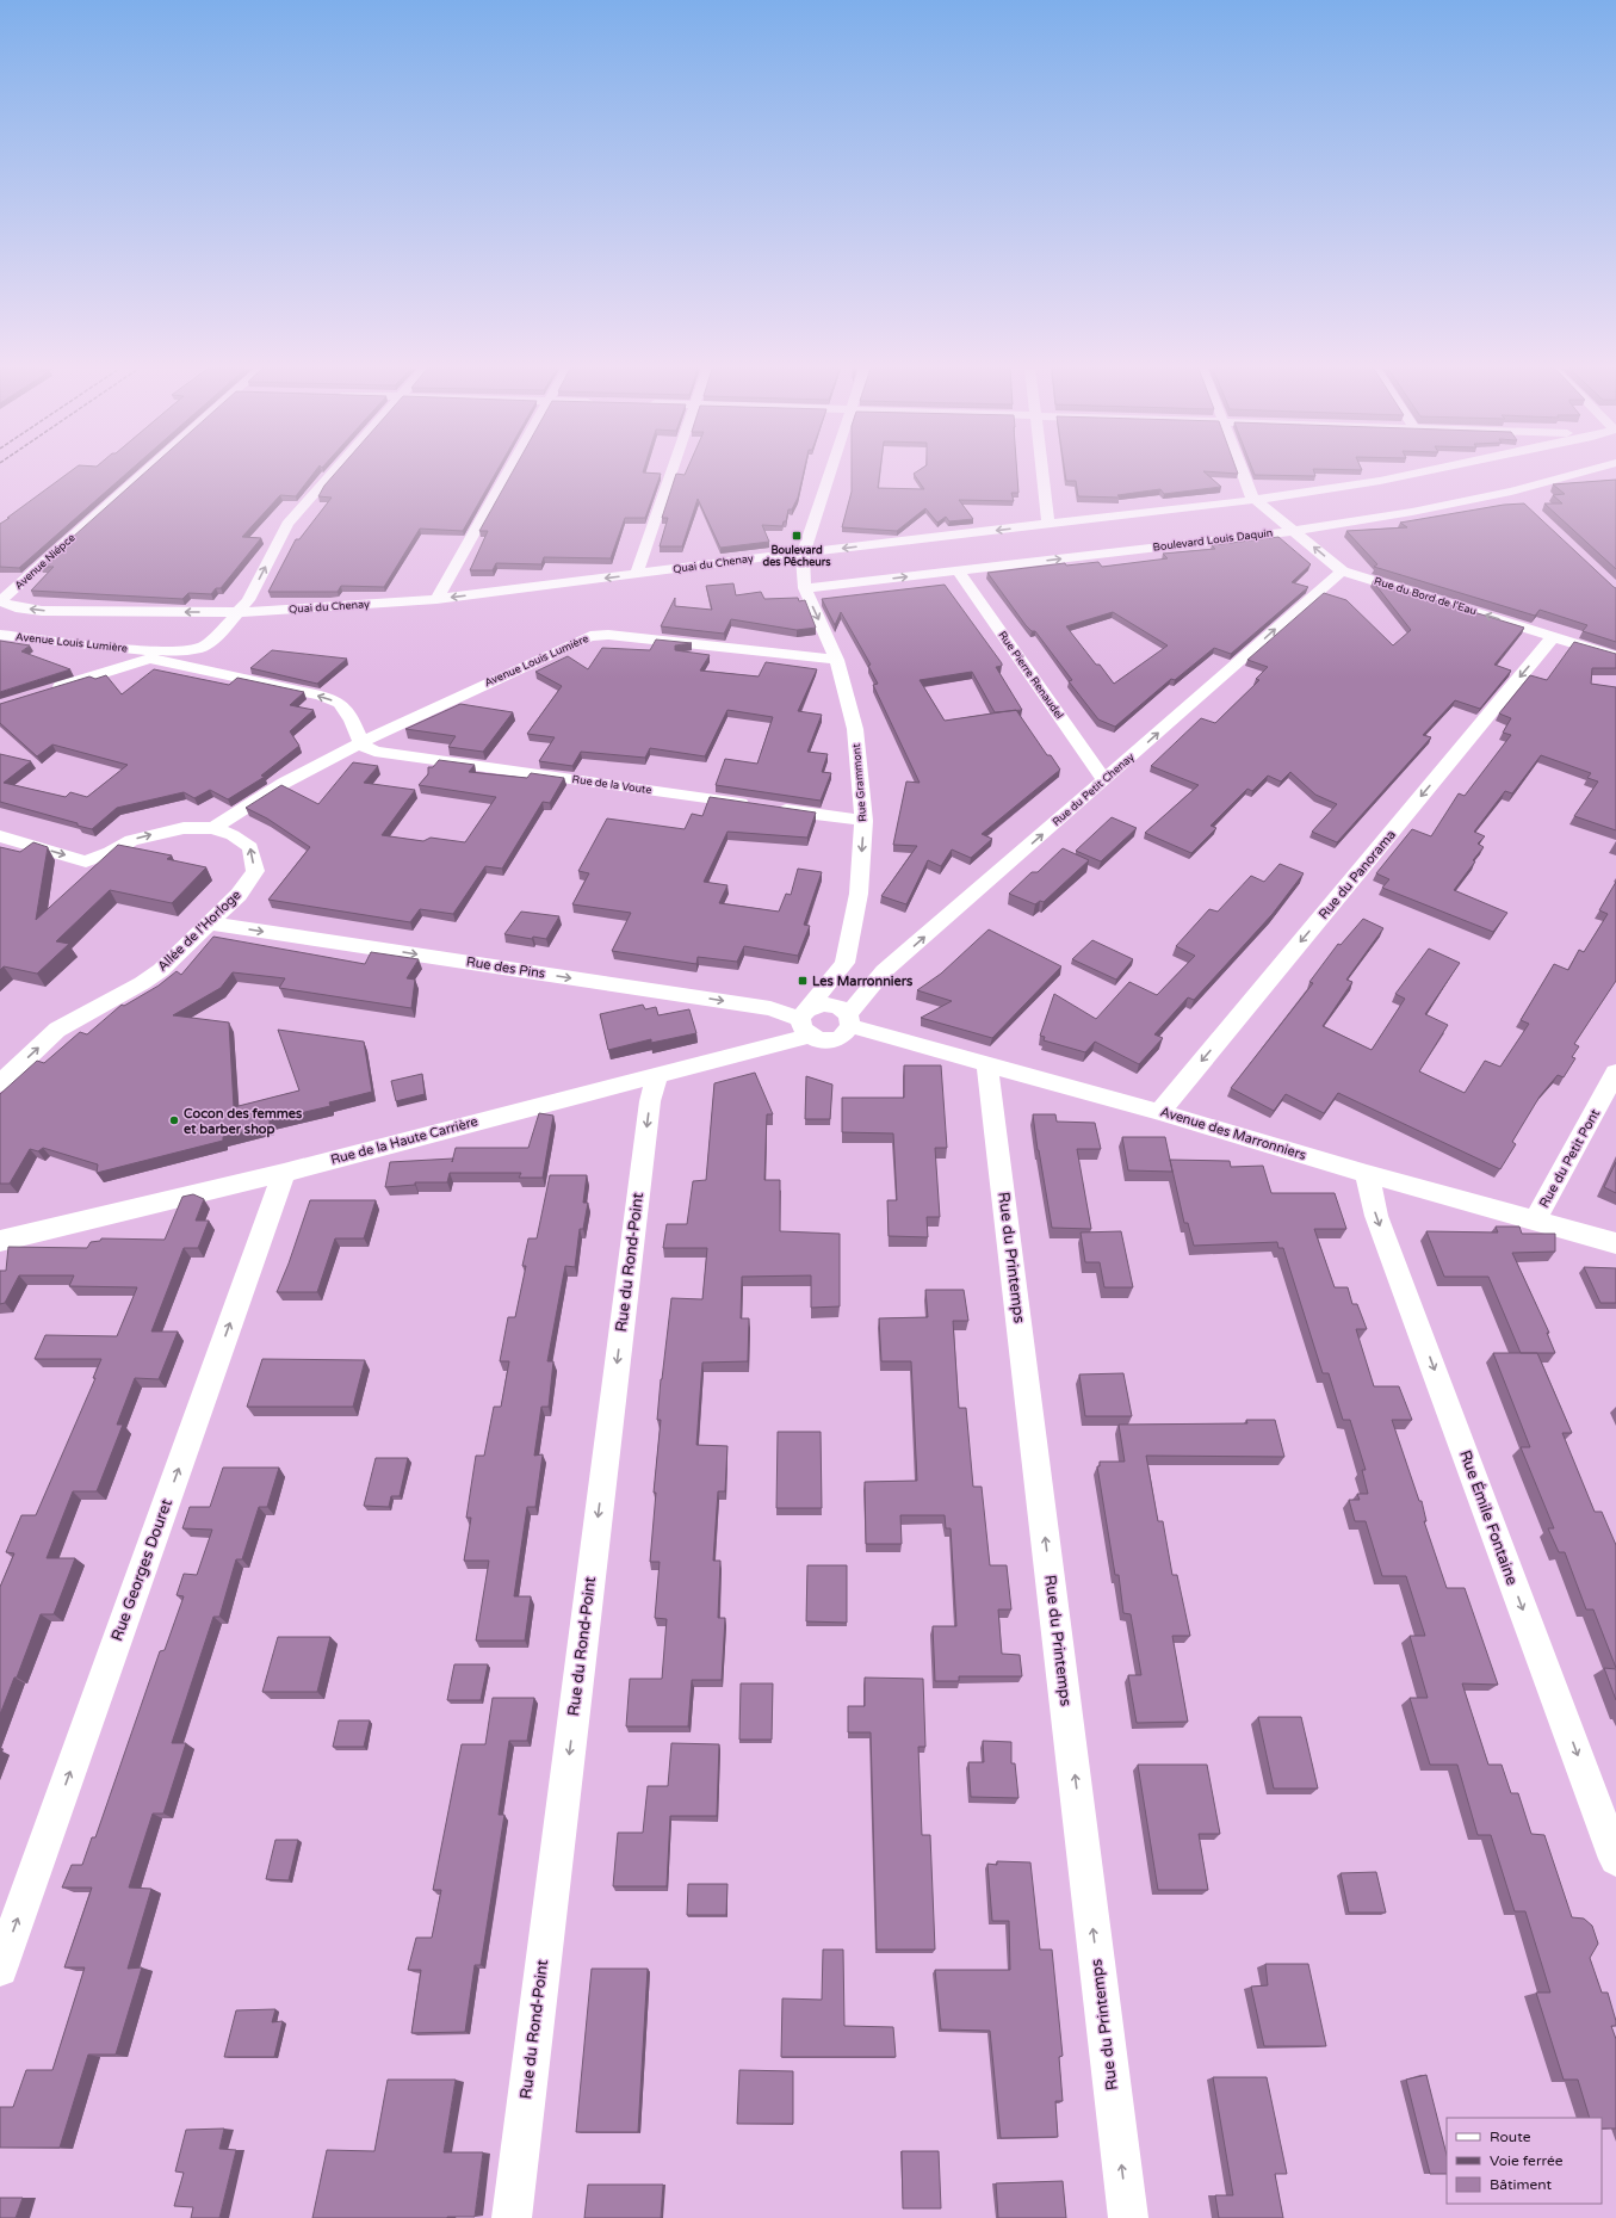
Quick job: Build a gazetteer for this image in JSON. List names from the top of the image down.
{
  "streets": {
    "street": [
      "Boulevard Louis Daquin",
      "Avenue Niépce",
      "Quai du Chenay",
      "Rue du Bord de l'Eau",
      "Avenue Louis Lumière",
      "Rue Pierre Renaudel",
      "Rue Grammont",
      "Rue de la Voute",
      "Rue du Petit Chenay",
      "Rue du Panorama",
      "Allée de l'Horloge",
      "Rue des Pins",
      "Avenue des Marronniers",
      "Rue de la Haute Carrière",
      "Rue du Petit Pont",
      "Rue du Printemps",
      "Rue du Rond-Point",
      "Rue Émile Fontaine",
      "Rue Georges Douret"
    ]
  },
  "crossings": [
    ["Boulevard Louis Daquin", "Rue du Bord de l'Eau"],
    ["Boulevard Louis Daquin", "Rue Pierre Renaudel"],
    ["Boulevard Louis Daquin", "Rue Grammont"],
    ["Avenue Niépce", "Quai du Chenay"],
    ["Quai du Chenay", "Rue du Bord de l'Eau"],
    ["Quai du Chenay", "Rue Grammont"],
    ["Rue du Bord de l'Eau", "Rue du Petit Chenay"],
    ["Rue du Bord de l'Eau", "Rue du Panorama"],
    ["Avenue Louis Lumière", "Rue Grammont"],
    ["Avenue Louis Lumière", "Rue de la Voute"],
    ["Avenue Louis Lumière", "Allée de l'Horloge"],
    ["Rue Pierre Renaudel", "Rue du Petit Chenay"],
    ["Rue Grammont", "Rue de la Voute"],
    ["Rue Grammont", "Rue du Petit Chenay"],
    ["Rue Grammont", "Rue des Pins"],
    ["Rue Grammont", "Avenue des Marronniers"],
    ["Rue Grammont", "Rue de la Haute Carrière"],
    ["Rue du Petit Chenay", "Rue des Pins"],
    ["Rue du Petit Chenay", "Avenue des Marronniers"],
    ["Rue du Petit Chenay", "Rue de la Haute Carrière"],
    ["Rue du Panorama", "Avenue des Marronniers"],
    ["Allée de l'Horloge", "Rue des Pins"],
    ["Rue des Pins", "Avenue des Marronniers"],
    ["Rue des Pins", "Rue de la Haute Carrière"],
    ["Avenue des Marronniers", "Rue de la Haute Carrière"],
    ["Avenue des Marronniers", "Rue du Petit Pont"],
    ["Avenue des Marronniers", "Rue du Printemps"],
    ["Avenue des Marronniers", "Rue Émile Fontaine"],
    ["Rue de la Haute Carrière", "Rue du Rond-Point"],
    ["Rue de la Haute Carrière", "Rue Georges Douret"]
  ],
  "one_way": [
    "Boulevard Louis Daquin",
    "Quai du Chenay",
    "Rue du Bord de l'Eau",
    "Rue Grammont",
    "Rue du Petit Chenay",
    "Rue du Panorama",
    "Allée de l'Horloge",
    "Rue des Pins",
    "Rue du Printemps",
    "Rue du Rond-Point",
    "Rue Émile Fontaine",
    "Rue Georges Douret"
  ],
  "places": {
    "transit": ["Boulevard des Pêcheurs", "Les Marronniers"],
    "other": ["Cocon des femmes et barber shop"]
  },
  "legend": ["Route", "Voie ferrée", "Bâtiment"]
}
